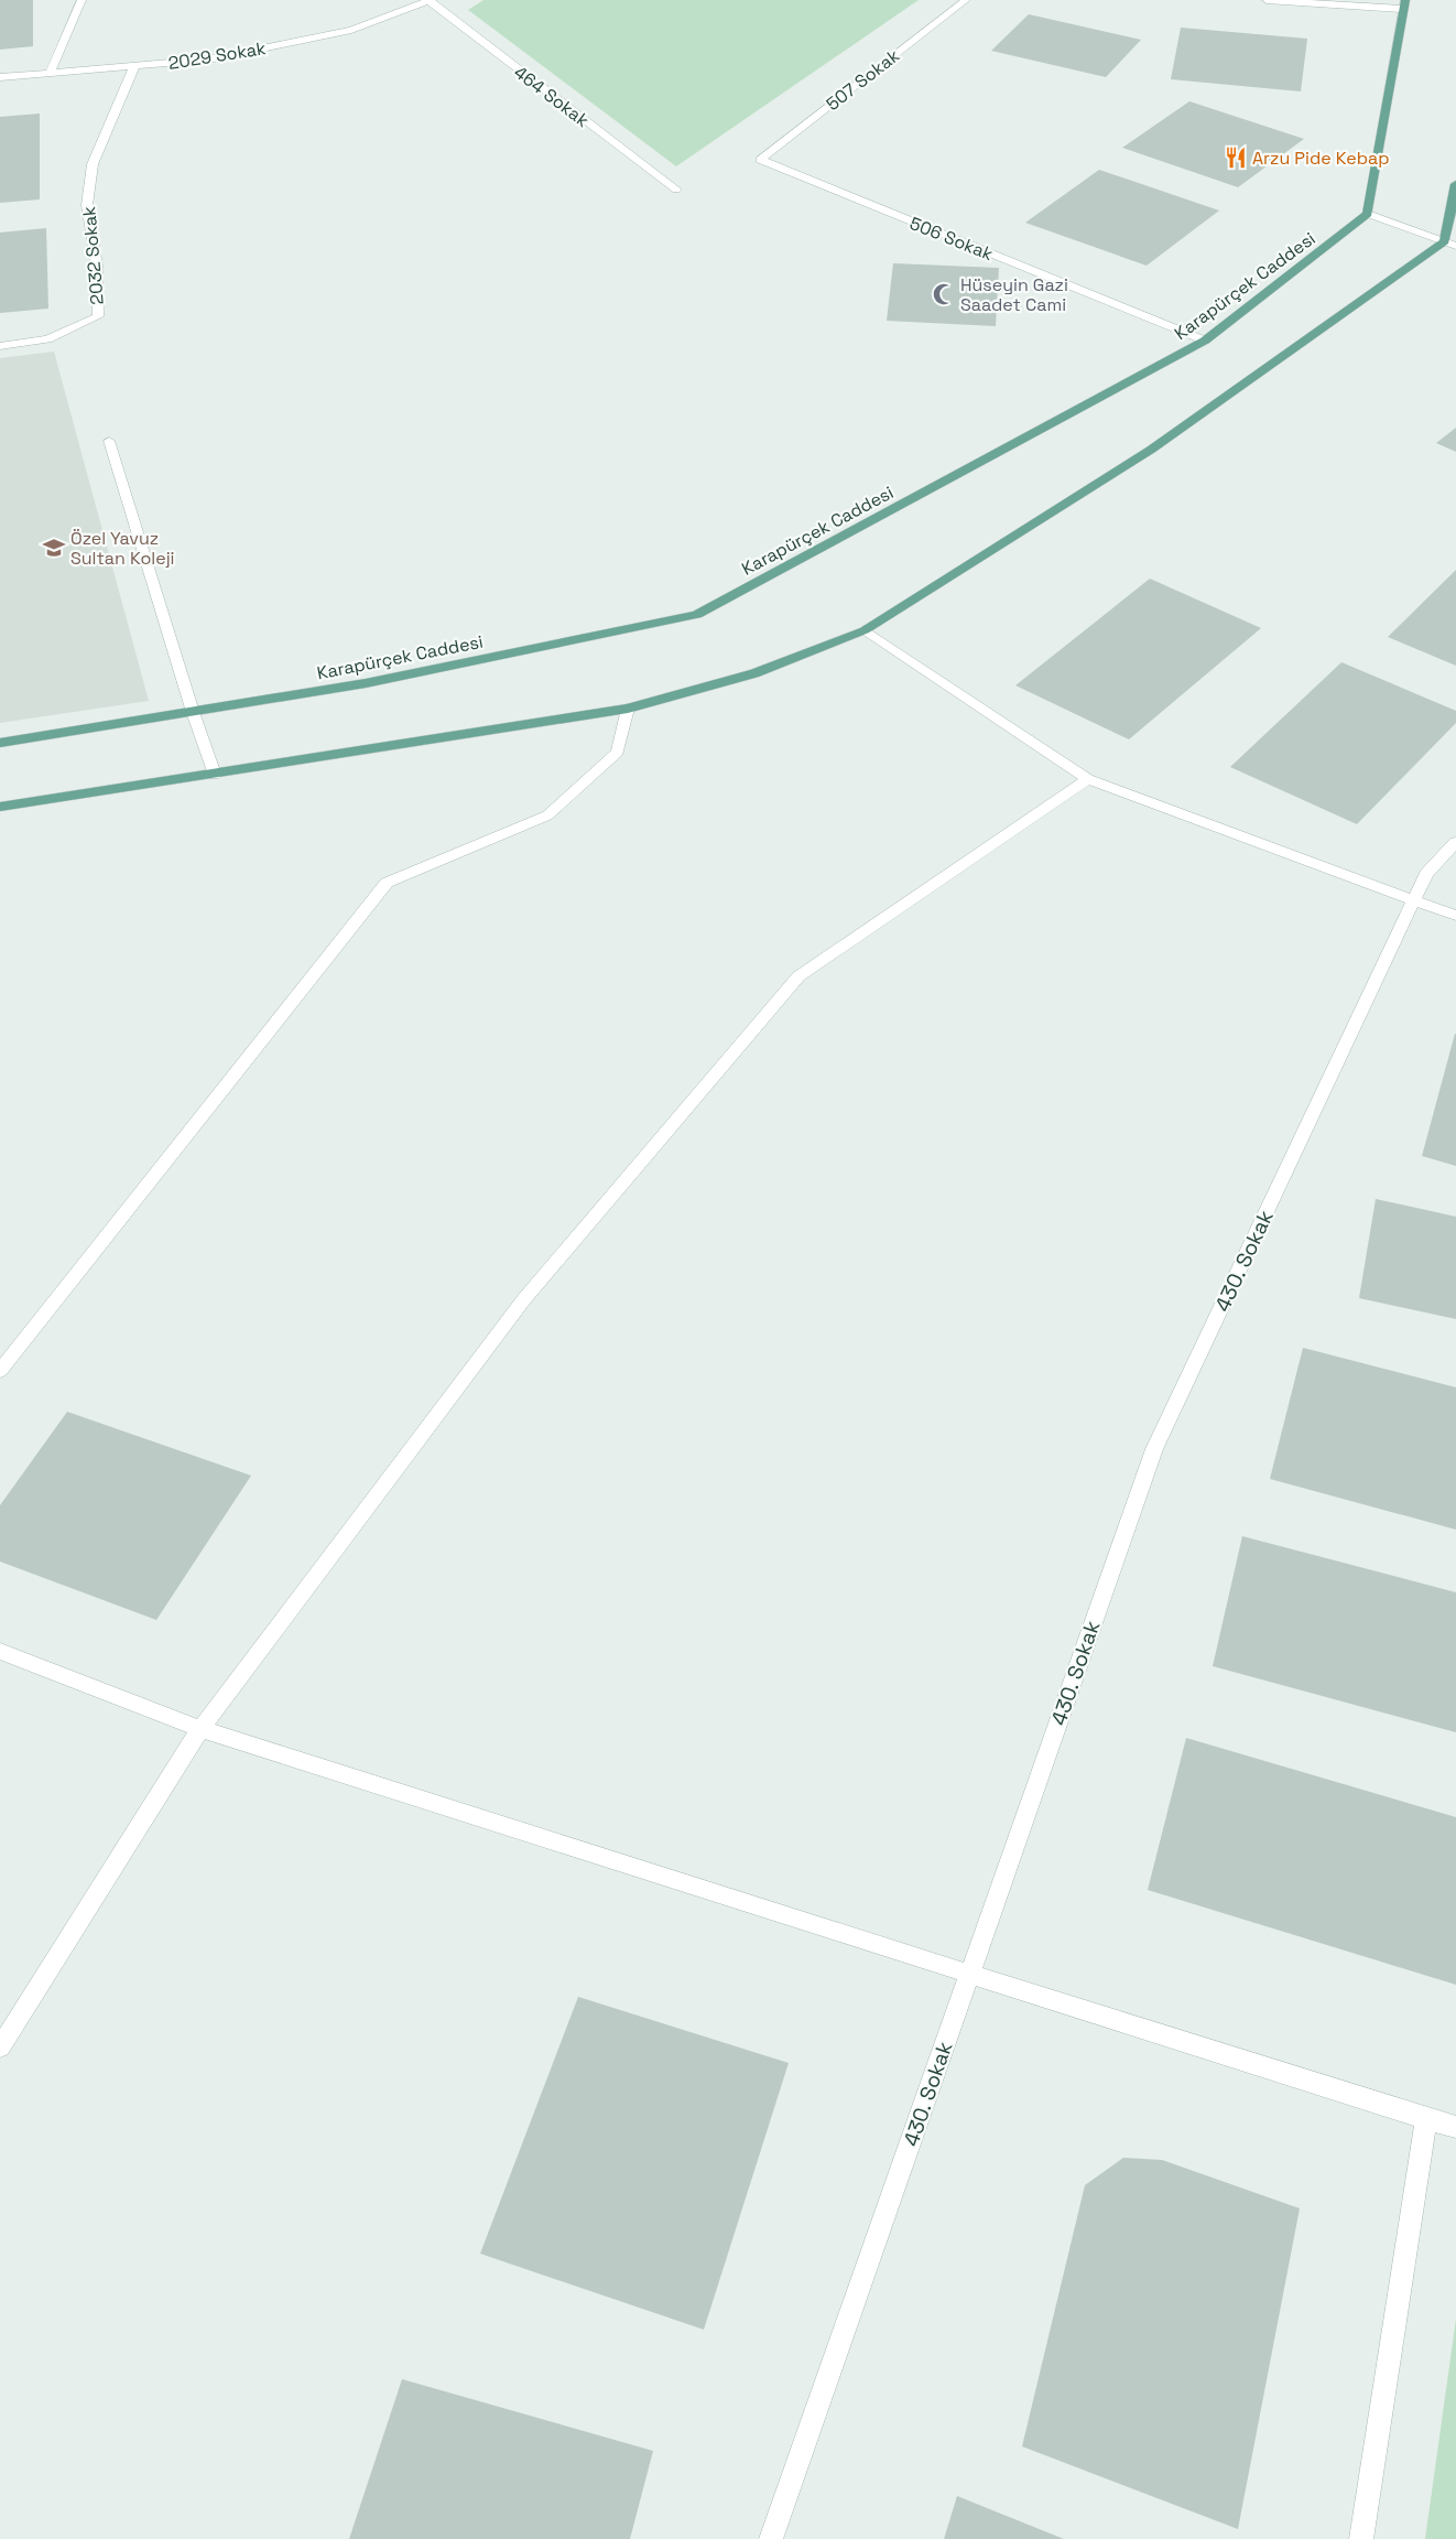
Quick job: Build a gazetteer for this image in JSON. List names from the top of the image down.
{
  "streets": {
    "main road": ["Karapürçek Caddesi"],
    "street": [
      "2029 Sokak",
      "507 Sokak",
      "464 Sokak",
      "506 Sokak",
      "2032 Sokak",
      "430. Sokak"
    ]
  },
  "crossings": [
    ["2029 Sokak", "464 Sokak"],
    ["2029 Sokak", "2032 Sokak"],
    ["507 Sokak", "506 Sokak"],
    ["506 Sokak", "Karapürçek Caddesi"]
  ],
  "places": {
    "restaurant": ["Arzu Pide Kebap"],
    "mosque": ["Hüseyin Gazi Saadet Cami"],
    "school or university": ["Özel Yavuz Sultan Koleji"]
  }
}
